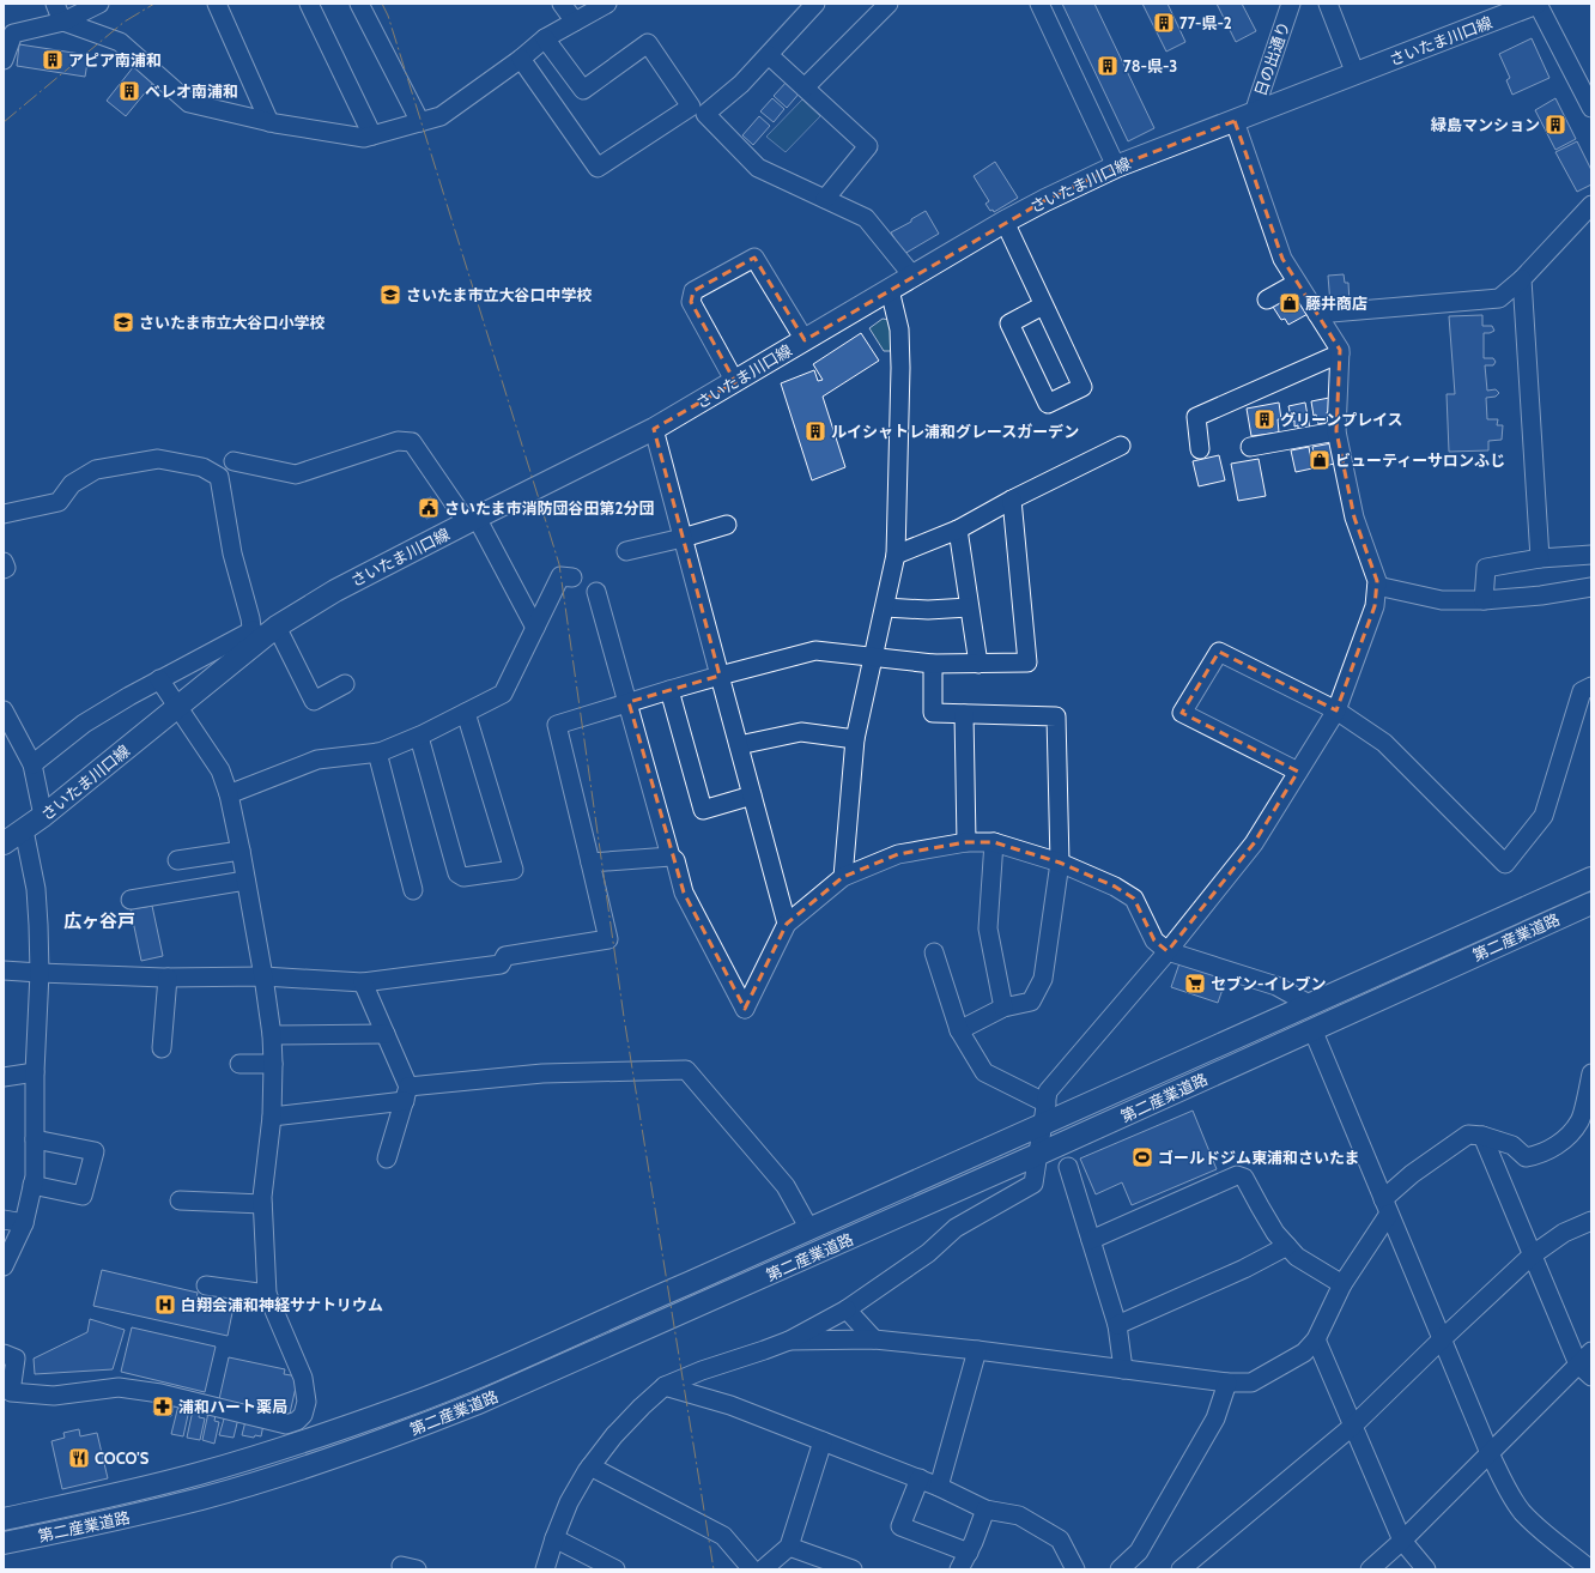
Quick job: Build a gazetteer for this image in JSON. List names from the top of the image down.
{
  "streets": {
    "main road": ["さいたま川口線", "第二産業道路"],
    "street": ["日の出通り"]
  },
  "crossings": [
    ["さいたま川口線", "日の出通り"]
  ],
  "districts": ["広ヶ谷戸"],
  "places": {
    "building": [
      "77-県-2",
      "アピア南浦和",
      "78-県-3",
      "ベレオ南浦和",
      "緑島マンション",
      "グリーンプレイス",
      "ルイシャトレ浦和グレースガーデン"
    ],
    "school or university": ["さいたま市立大谷口中学校", "さいたま市立大谷口小学校"],
    "shop": ["藤井商店", "ビューティーサロンふじ"],
    "public building": ["さいたま市消防団谷田第2分団"],
    "supermarket": ["セブン-イレブン"],
    "sports": ["ゴールドジム東浦和さいたま"],
    "hospital": ["白翔会浦和神経サナトリウム"],
    "pharmacy": ["浦和ハート薬局"],
    "restaurant": ["COCO'S"]
  }
}
